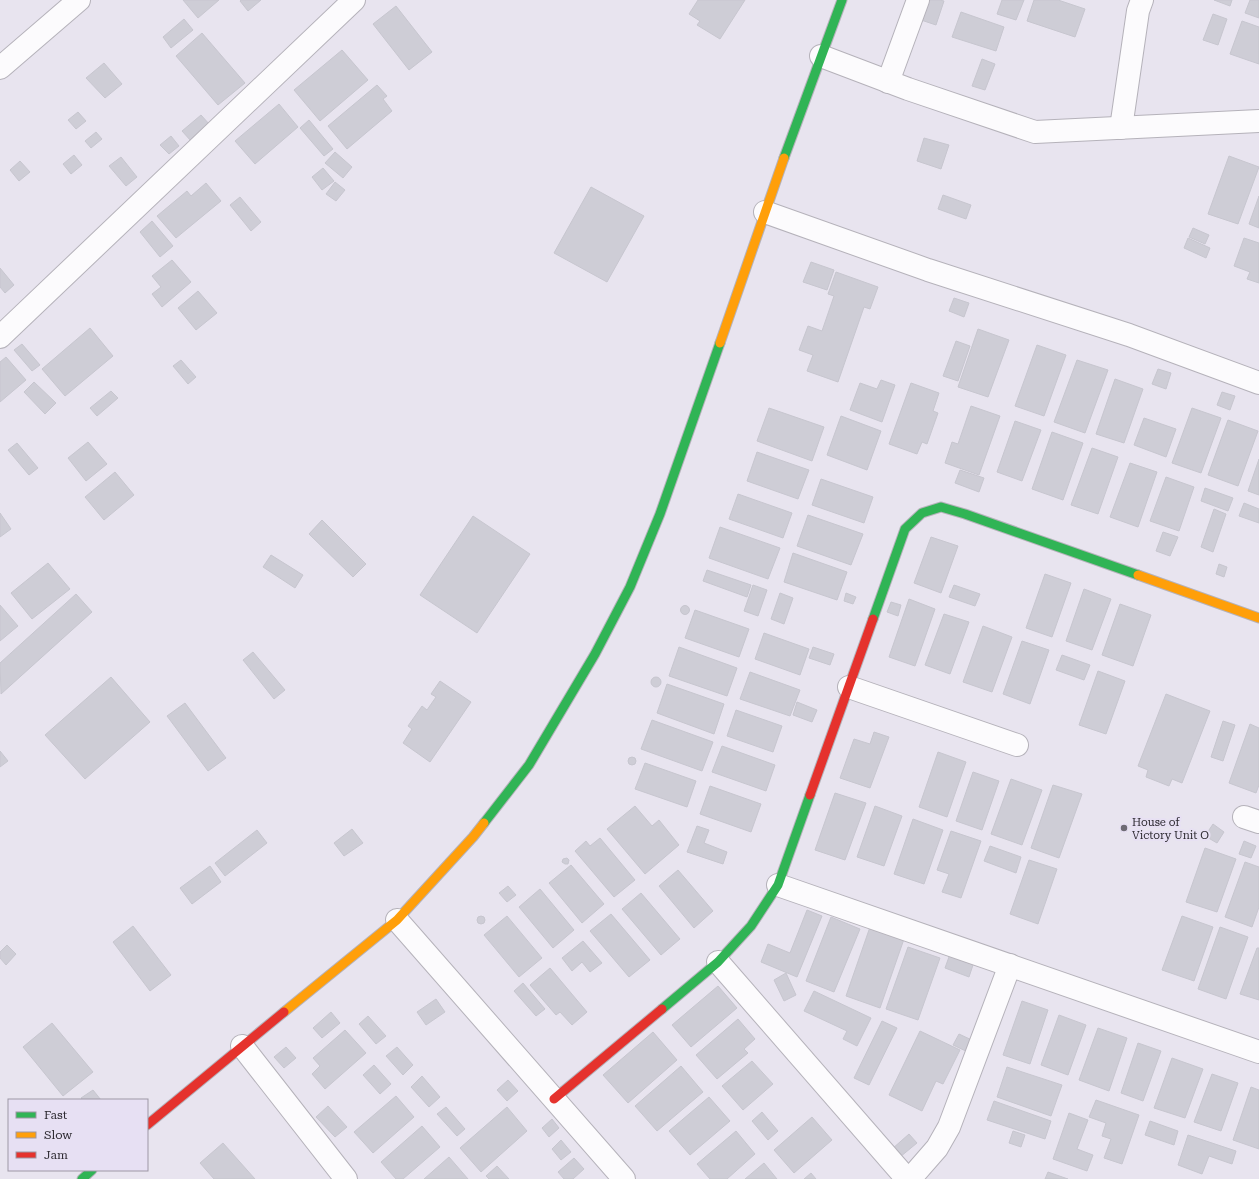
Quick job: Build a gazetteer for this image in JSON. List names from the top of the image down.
{
  "places": ["House of Victory Unit O"],
  "legend": ["Fast", "Slow", "Jam"]
}
